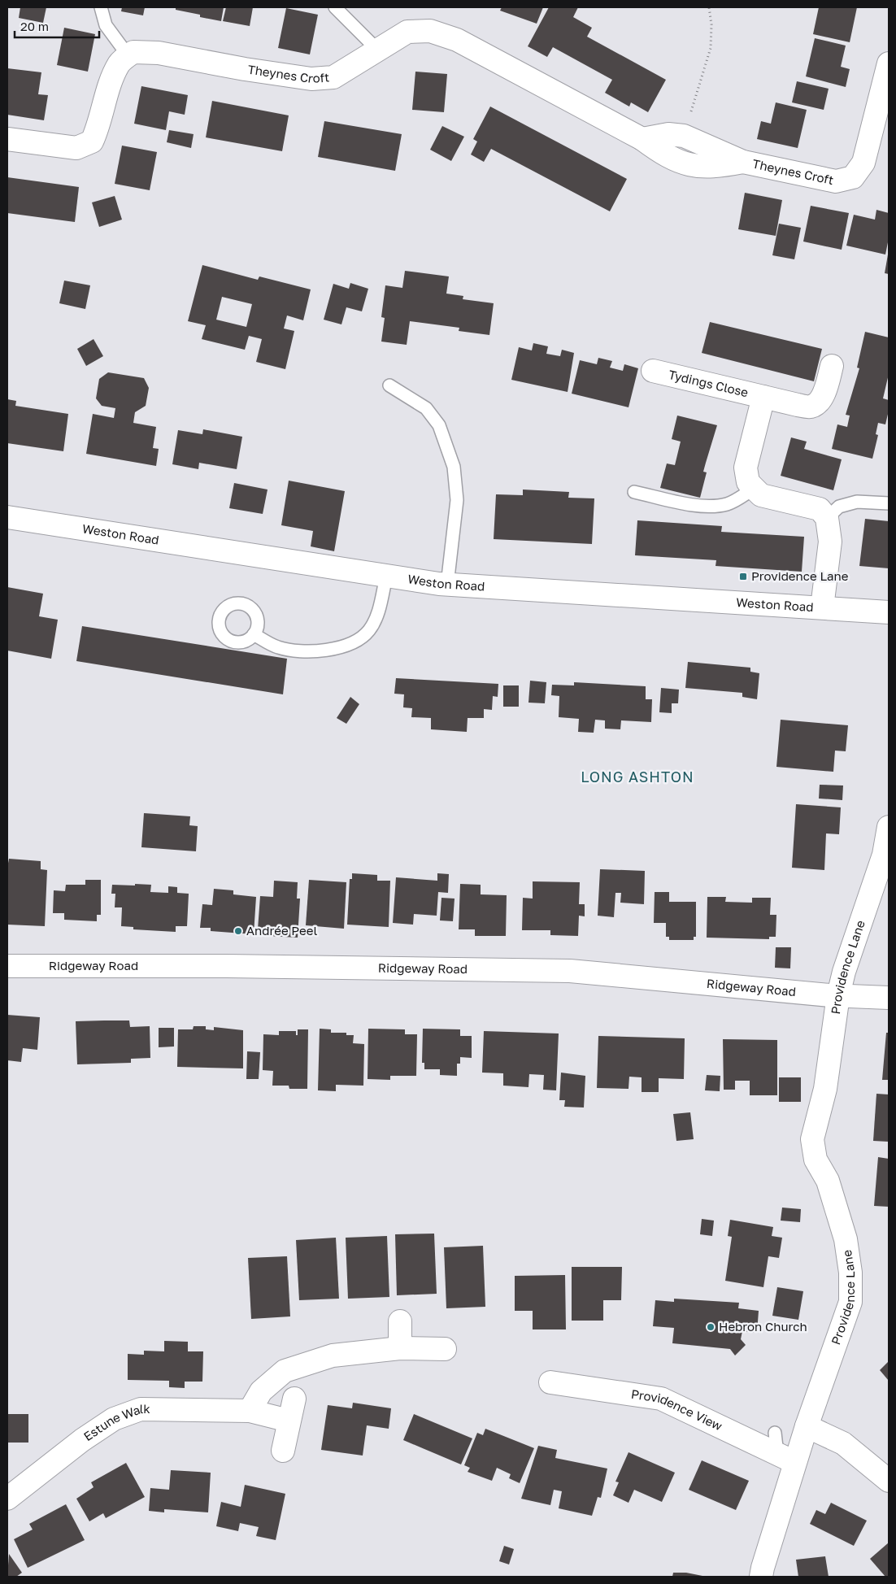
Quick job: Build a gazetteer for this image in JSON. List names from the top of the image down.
{
  "streets": {
    "street": [
      "Theynes Croft",
      "Tydings Close",
      "Weston Road",
      "Ridgeway Road",
      "Providence Lane",
      "Providence View",
      "Estune Walk"
    ]
  },
  "crossings": [
    ["Ridgeway Road", "Providence Lane"],
    ["Providence Lane", "Providence View"]
  ],
  "districts": ["LONG ASHTON"],
  "places": {
    "transit": ["Providence Lane"],
    "other": ["Andrée Peel", "Hebron Church"]
  },
  "scale_bar": "20 m"
}
